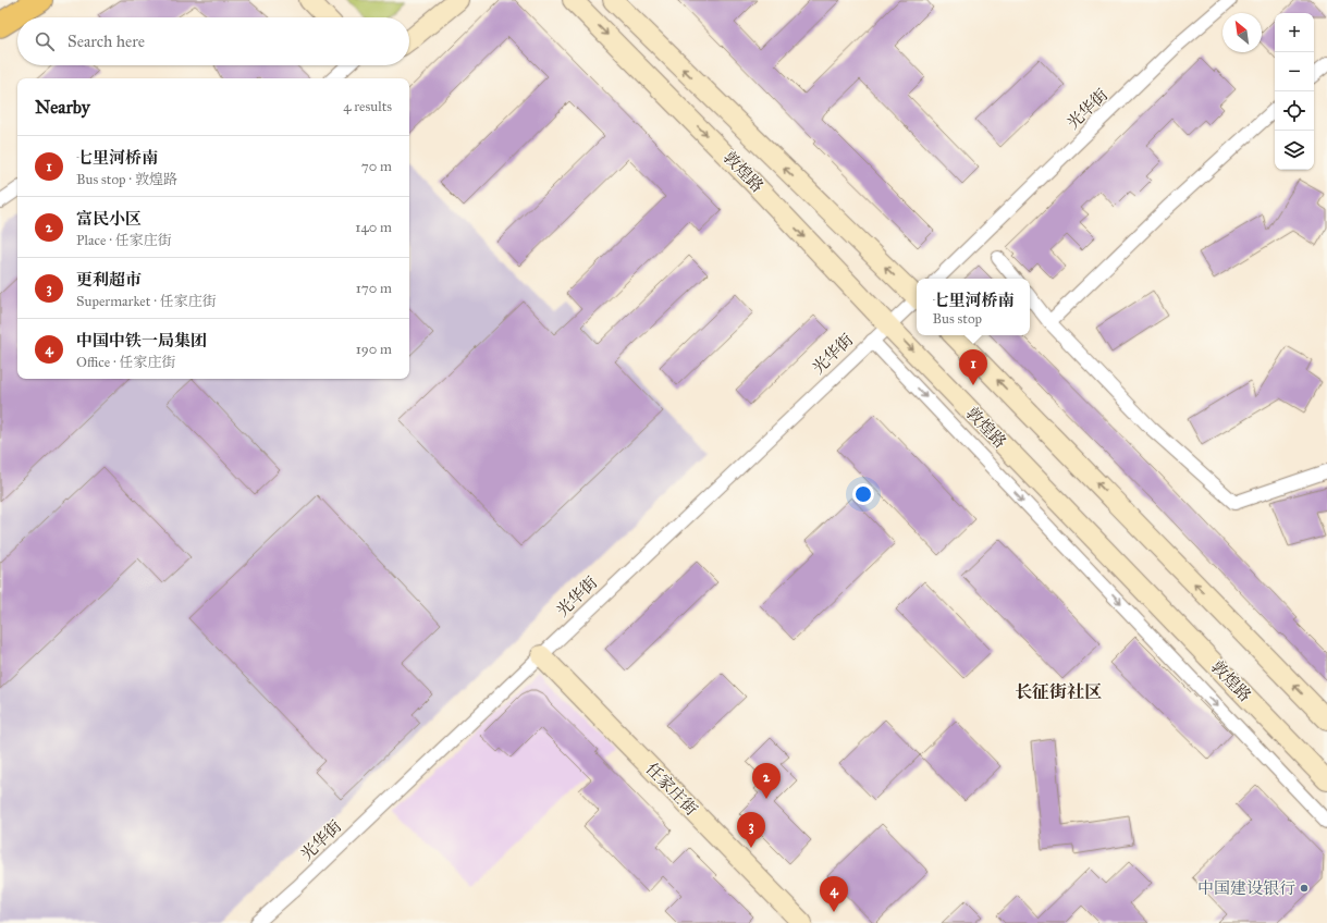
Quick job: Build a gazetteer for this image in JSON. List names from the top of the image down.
{
  "streets": {
    "main road": ["敦煌路", "任家庄街"],
    "street": ["光华街"]
  },
  "crossings": [
    ["光华街", "敦煌路"],
    ["光华街", "任家庄街"]
  ],
  "districts": ["长征街社区"],
  "places": ["中国建设银行"],
  "north": "top left",
  "page": {
    "map_buttons": ["+", "−"],
    "search": "Search here",
    "heading": ["Nearby", "4 results"],
    "list": [
      {
        "mark": "1",
        "name": "七里河桥南",
        "note": "Bus stop · 敦煌路",
        "value": "70 m"
      },
      {
        "mark": "2",
        "name": "富民小区",
        "note": "Place · 任家庄街",
        "value": "140 m"
      },
      {
        "mark": "3",
        "name": "更利超市",
        "note": "Supermarket · 任家庄街",
        "value": "170 m"
      },
      {
        "mark": "4",
        "name": "中国中铁一局集团",
        "note": "Office · 任家庄街",
        "value": "190 m"
      }
    ],
    "popup": ["七里河桥南", "Bus stop"],
    "pins": [
      "1",
      "2",
      "3",
      "4"
    ]
  }
}
